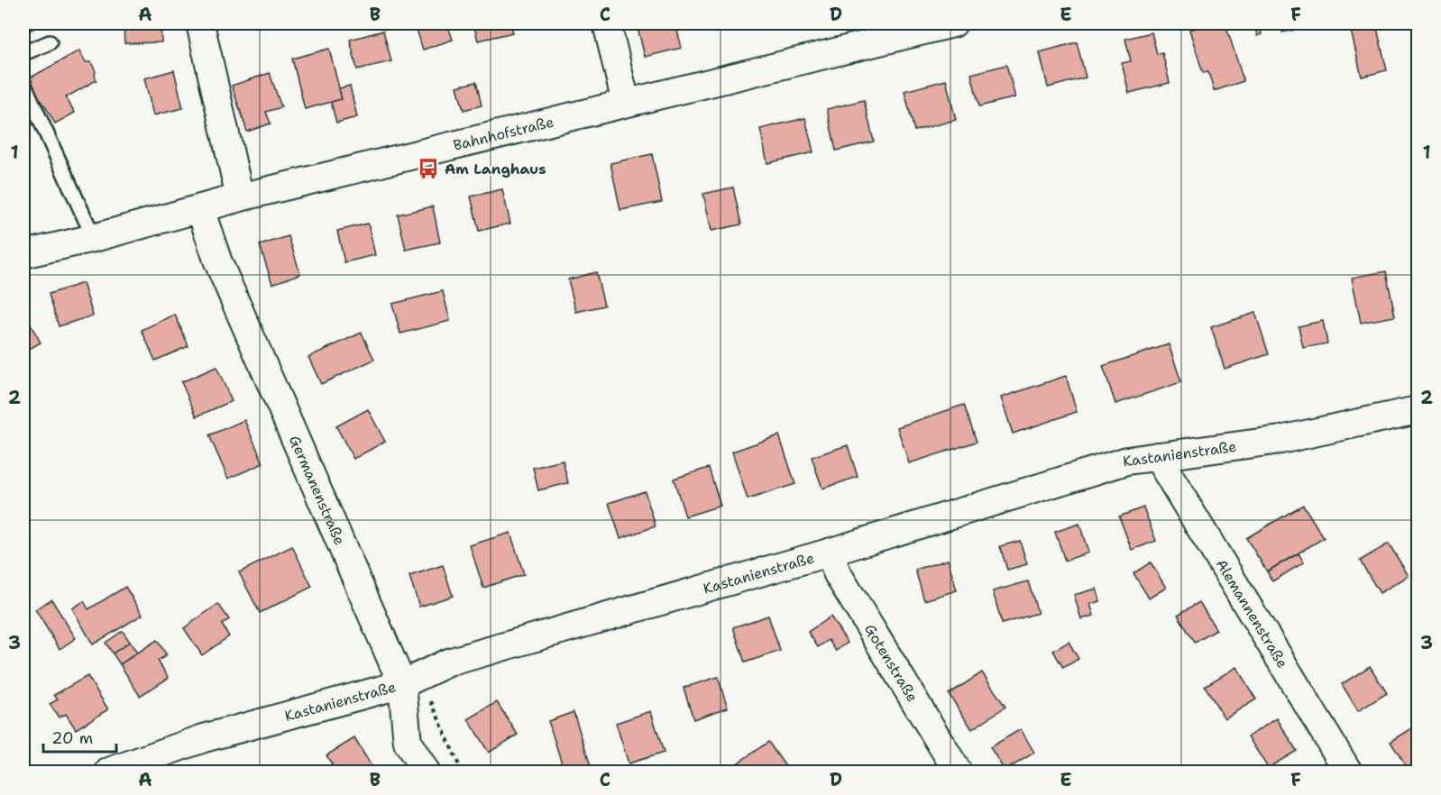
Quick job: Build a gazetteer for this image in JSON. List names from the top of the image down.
{
  "streets": {
    "street": [
      "Bahnhofstraße",
      "Kastanienstraße",
      "Germanenstraße",
      "Alemannenstraße",
      "Gotenstraße"
    ]
  },
  "crossings": [
    ["Bahnhofstraße", "Germanenstraße"],
    ["Kastanienstraße", "Germanenstraße"],
    ["Kastanienstraße", "Alemannenstraße"],
    ["Kastanienstraße", "Gotenstraße"]
  ],
  "places": {
    "bus stop": ["Am Langhaus"]
  },
  "scale_bar": "20 m",
  "grid": {
    "columns": [
      "A",
      "B",
      "C",
      "D",
      "E",
      "F"
    ],
    "rows": ["1", "2", "3"]
  }
}
